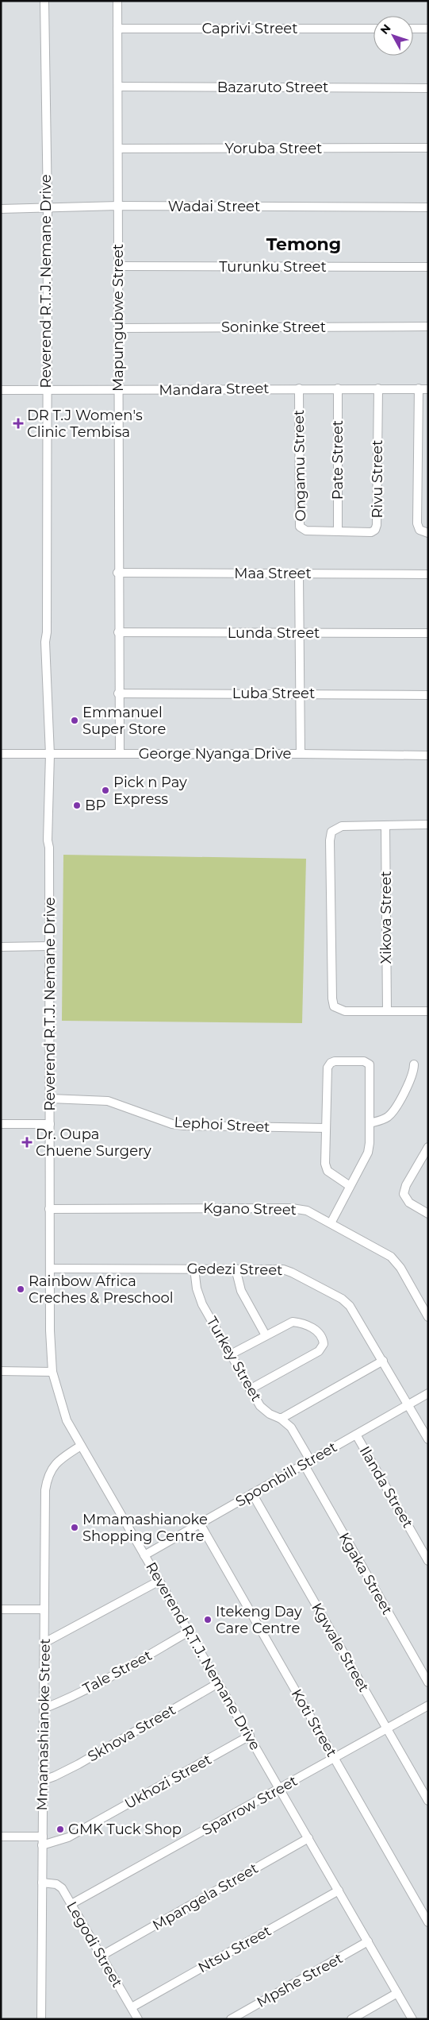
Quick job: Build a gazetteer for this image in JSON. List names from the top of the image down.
{
  "streets": {
    "street": [
      "Caprivi Street",
      "Bazaruto Street",
      "Yoruba Street",
      "Wadai Street",
      "Turunku Street",
      "Reverend R.T.J. Nemane Drive",
      "Mapungubwe Street",
      "Soninke Street",
      "Mandara Street",
      "Pate Street",
      "Ongamu Street",
      "Rivu Street",
      "Maa Street",
      "Lunda Street",
      "Luba Street",
      "George Nyanga Drive",
      "Xikova Street",
      "Lephoi Street",
      "Kgano Street",
      "Gedezi Street",
      "Turkey Street",
      "Spoonbill Street",
      "Ilanda Street",
      "Kgaka Street",
      "Kgwale Street",
      "Tale Street",
      "Koti Street",
      "Mmamashianoke Street",
      "Skhova Street",
      "Ukhozi Street",
      "Sparrow Street",
      "Mpangela Street",
      "Legodi Street",
      "Ntsu Street",
      "Mpshe Street"
    ]
  },
  "crossings": [
    ["Caprivi Street", "Mapungubwe Street"],
    ["Bazaruto Street", "Mapungubwe Street"],
    ["Yoruba Street", "Mapungubwe Street"],
    ["Wadai Street", "Reverend R.T.J. Nemane Drive"],
    ["Wadai Street", "Mapungubwe Street"],
    ["Turunku Street", "Mapungubwe Street"],
    ["Reverend R.T.J. Nemane Drive", "Mandara Street"],
    ["Reverend R.T.J. Nemane Drive", "George Nyanga Drive"],
    ["Reverend R.T.J. Nemane Drive", "Lephoi Street"],
    ["Reverend R.T.J. Nemane Drive", "Kgano Street"],
    ["Reverend R.T.J. Nemane Drive", "Gedezi Street"],
    ["Reverend R.T.J. Nemane Drive", "Spoonbill Street"],
    ["Reverend R.T.J. Nemane Drive", "Tale Street"],
    ["Reverend R.T.J. Nemane Drive", "Mmamashianoke Street"],
    ["Reverend R.T.J. Nemane Drive", "Skhova Street"],
    ["Reverend R.T.J. Nemane Drive", "Ukhozi Street"],
    ["Reverend R.T.J. Nemane Drive", "Sparrow Street"],
    ["Reverend R.T.J. Nemane Drive", "Mpangela Street"],
    ["Reverend R.T.J. Nemane Drive", "Ntsu Street"],
    ["Reverend R.T.J. Nemane Drive", "Mpshe Street"],
    ["Mapungubwe Street", "Soninke Street"],
    ["Mapungubwe Street", "Mandara Street"],
    ["Mapungubwe Street", "Maa Street"],
    ["Mapungubwe Street", "Lunda Street"],
    ["Mapungubwe Street", "Luba Street"],
    ["Mapungubwe Street", "George Nyanga Drive"],
    ["Mandara Street", "Pate Street"],
    ["Mandara Street", "Ongamu Street"],
    ["Mandara Street", "Rivu Street"],
    ["Pate Street", "Ongamu Street"],
    ["Pate Street", "Rivu Street"],
    ["Ongamu Street", "Rivu Street"],
    ["Gedezi Street", "Turkey Street"],
    ["Gedezi Street", "Spoonbill Street"],
    ["Turkey Street", "Spoonbill Street"],
    ["Turkey Street", "Kgaka Street"],
    ["Spoonbill Street", "Ilanda Street"],
    ["Spoonbill Street", "Kgaka Street"],
    ["Spoonbill Street", "Kgwale Street"],
    ["Spoonbill Street", "Koti Street"],
    ["Kgwale Street", "Sparrow Street"],
    ["Tale Street", "Mmamashianoke Street"],
    ["Koti Street", "Sparrow Street"],
    ["Mmamashianoke Street", "Skhova Street"],
    ["Mmamashianoke Street", "Ukhozi Street"],
    ["Mmamashianoke Street", "Legodi Street"],
    ["Sparrow Street", "Legodi Street"],
    ["Mpangela Street", "Legodi Street"],
    ["Legodi Street", "Ntsu Street"]
  ],
  "districts": ["Temong"],
  "places": {
    "health": ["DR T.J Women's Clinic Tembisa", "Dr. Oupa Chuene Surgery"],
    "other": [
      "Emmanuel Super Store",
      "Pick n Pay Express",
      "BP",
      "Rainbow Africa Creches & Preschool",
      "Mmamashianoke Shopping Centre",
      "Itekeng Day Care Centre",
      "GMK Tuck Shop"
    ]
  },
  "north": "top left"
}
